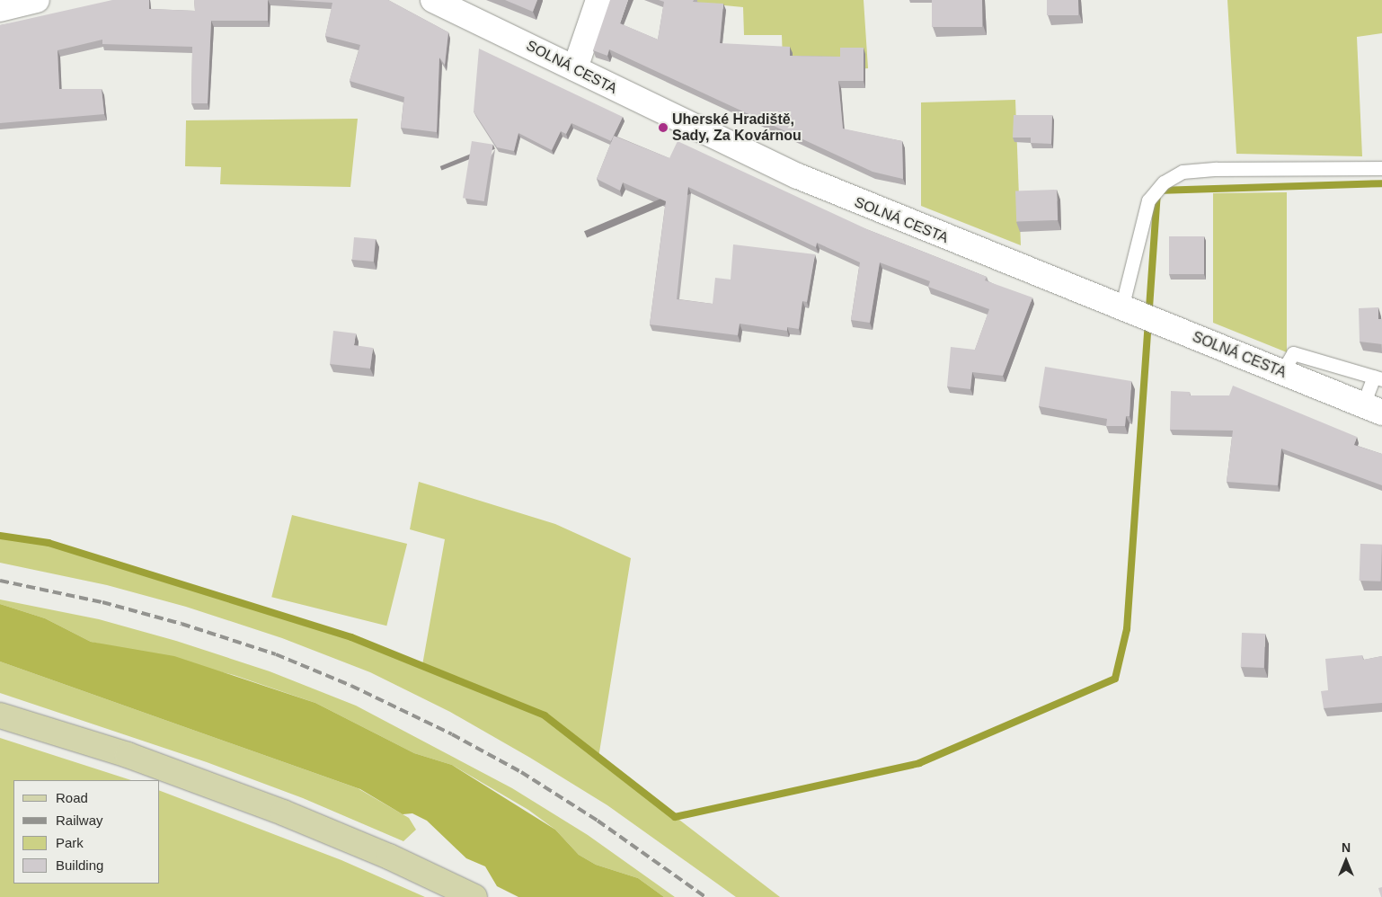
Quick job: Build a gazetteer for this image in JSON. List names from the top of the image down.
{
  "streets": {
    "street": ["SOLNÁ CESTA"]
  },
  "places": ["Uherské Hradiště, Sady, Za Kovárnou"],
  "legend": [
    "Road",
    "Railway",
    "Park",
    "Building"
  ],
  "north": "top"
}
